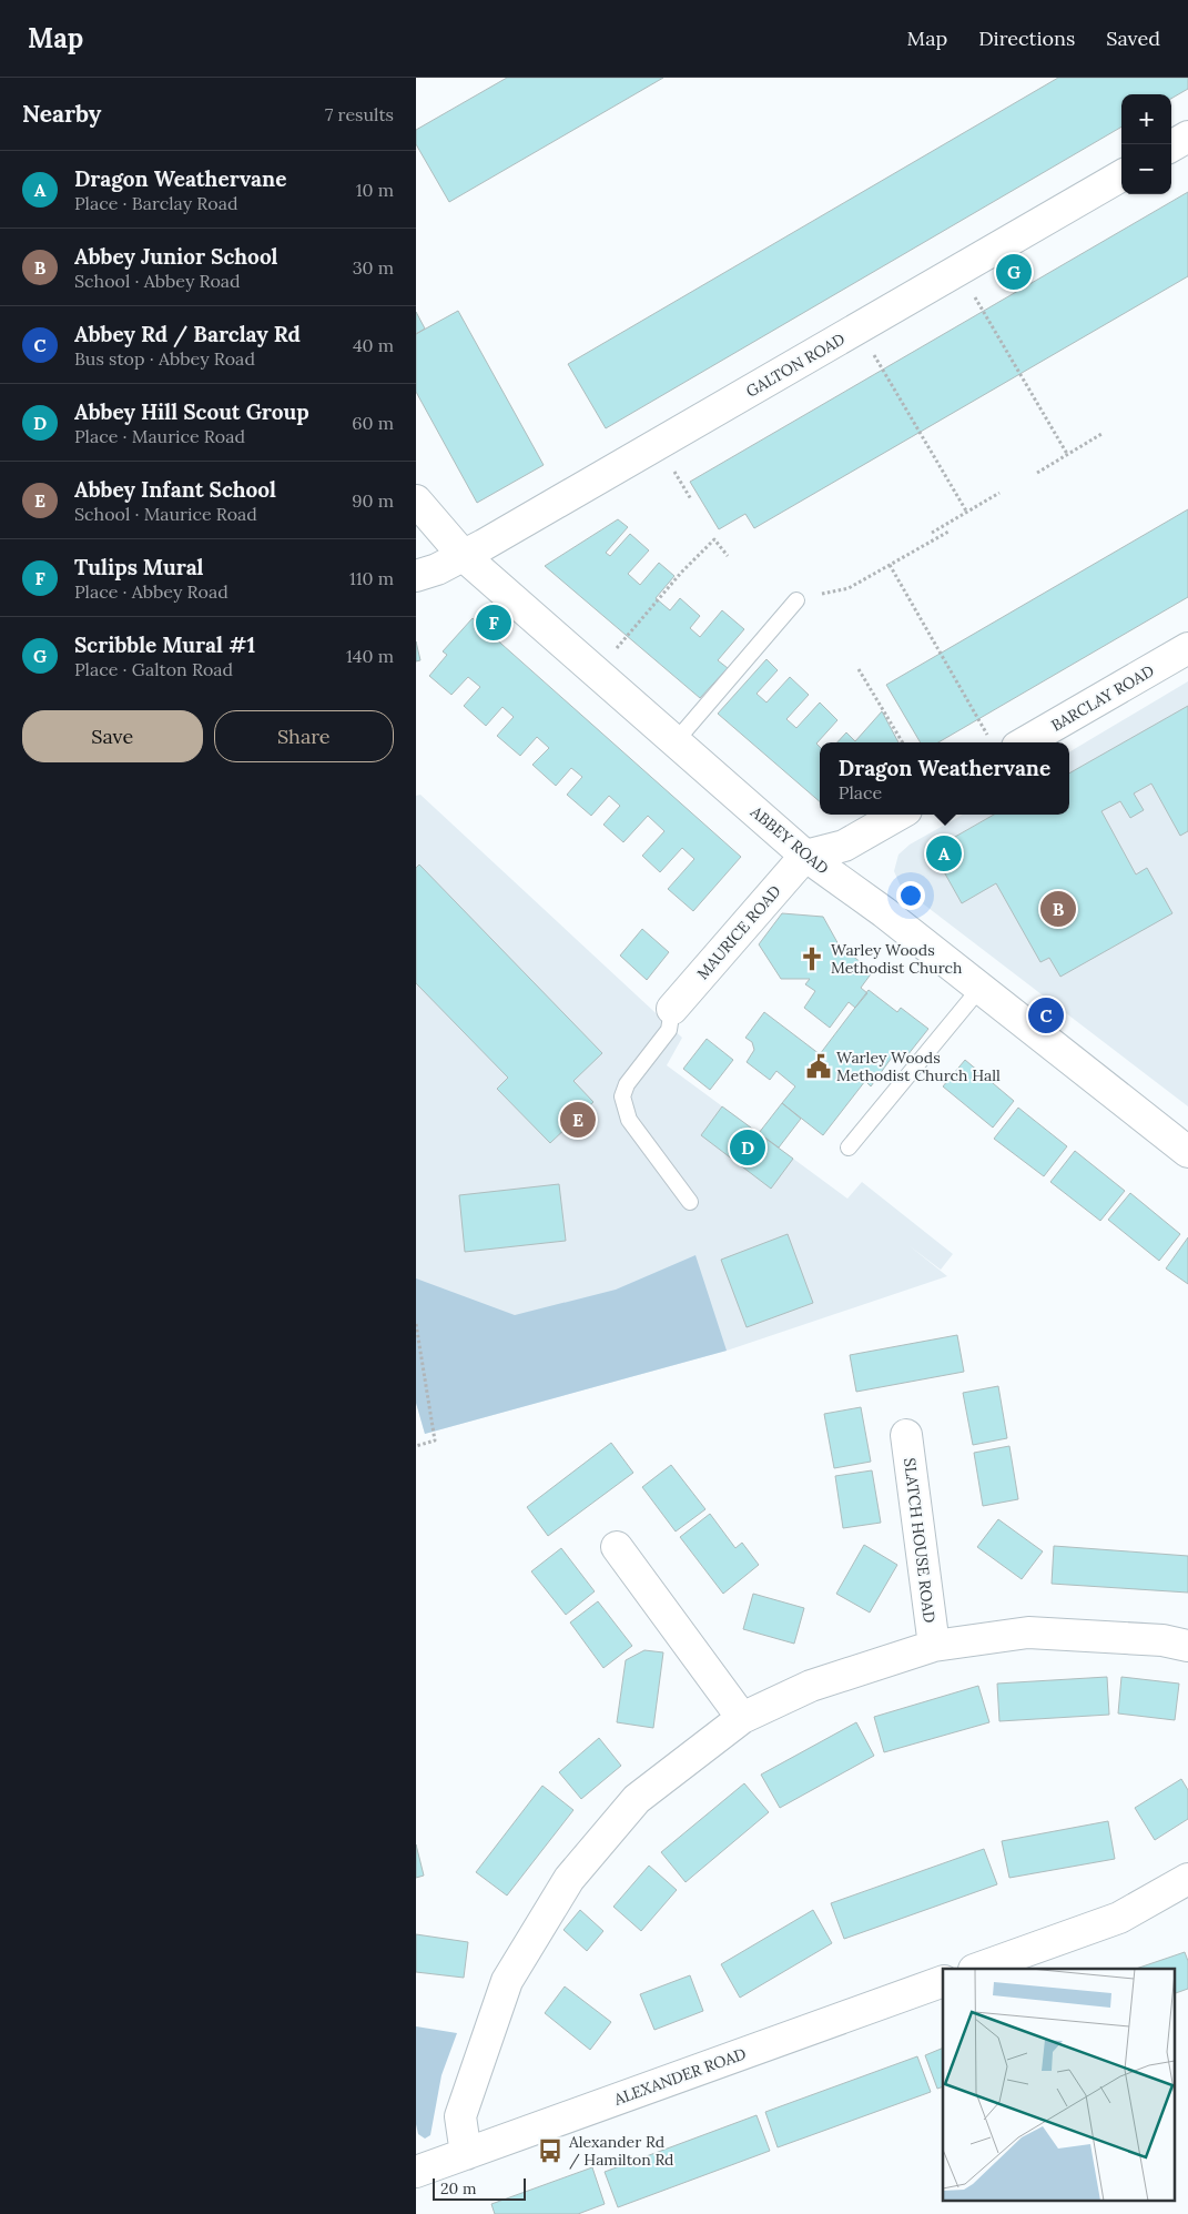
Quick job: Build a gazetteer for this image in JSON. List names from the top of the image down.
{
  "streets": {
    "street": [
      "GALTON ROAD",
      "BARCLAY ROAD",
      "ABBEY ROAD",
      "MAURICE ROAD",
      "SLATCH HOUSE ROAD",
      "ALEXANDER ROAD"
    ]
  },
  "crossings": [
    ["GALTON ROAD", "ABBEY ROAD"],
    ["ABBEY ROAD", "MAURICE ROAD"]
  ],
  "places": {
    "church": ["Warley Woods Methodist Church"],
    "public building": ["Warley Woods Methodist Church Hall"],
    "bus stop": ["Alexander Rd / Hamilton Rd"]
  },
  "scale_bar": "20 m",
  "page": {
    "header": "Map",
    "nav": ["Map", "Directions", "Saved"],
    "heading": ["Nearby", "7 results"],
    "map_buttons": ["+", "−"],
    "list": [
      {
        "mark": "A",
        "name": "Dragon Weathervane",
        "note": "Place · Barclay Road",
        "value": "10 m"
      },
      {
        "mark": "B",
        "name": "Abbey Junior School",
        "note": "School · Abbey Road",
        "value": "30 m"
      },
      {
        "mark": "C",
        "name": "Abbey Rd / Barclay Rd",
        "note": "Bus stop · Abbey Road",
        "value": "40 m"
      },
      {
        "mark": "D",
        "name": "Abbey Hill Scout Group",
        "note": "Place · Maurice Road",
        "value": "60 m"
      },
      {
        "mark": "E",
        "name": "Abbey Infant School",
        "note": "School · Maurice Road",
        "value": "90 m"
      },
      {
        "mark": "F",
        "name": "Tulips Mural",
        "note": "Place · Abbey Road",
        "value": "110 m"
      },
      {
        "mark": "G",
        "name": "Scribble Mural #1",
        "note": "Place · Galton Road",
        "value": "140 m"
      }
    ],
    "pins": [
      "G",
      "F",
      "A",
      "B",
      "C",
      "E",
      "D"
    ],
    "buttons": ["Save", "Share"],
    "popup": ["Dragon Weathervane", "Place"],
    "scale": "20 m"
  }
}
